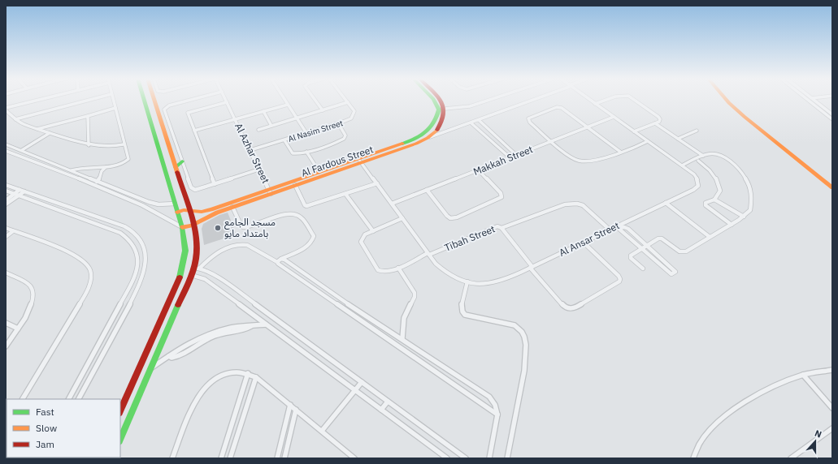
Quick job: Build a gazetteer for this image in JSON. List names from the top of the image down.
{
  "streets": {
    "street": [
      "Al Nasim Street",
      "Al Azhar Street",
      "Makkah Street",
      "Al Fardous Street",
      "Tibah Street",
      "Al Ansar Street"
    ]
  },
  "crossings": [
    ["Al Nasim Street", "Al Azhar Street"],
    ["Al Azhar Street", "Al Fardous Street"],
    ["Makkah Street", "Al Ansar Street"],
    ["Al Fardous Street", "Al Ansar Street"],
    ["Tibah Street", "Al Ansar Street"]
  ],
  "places": ["مسجد الجامع بامتداد مايو"],
  "legend": ["Fast", "Slow", "Jam"],
  "north": "top"
}
